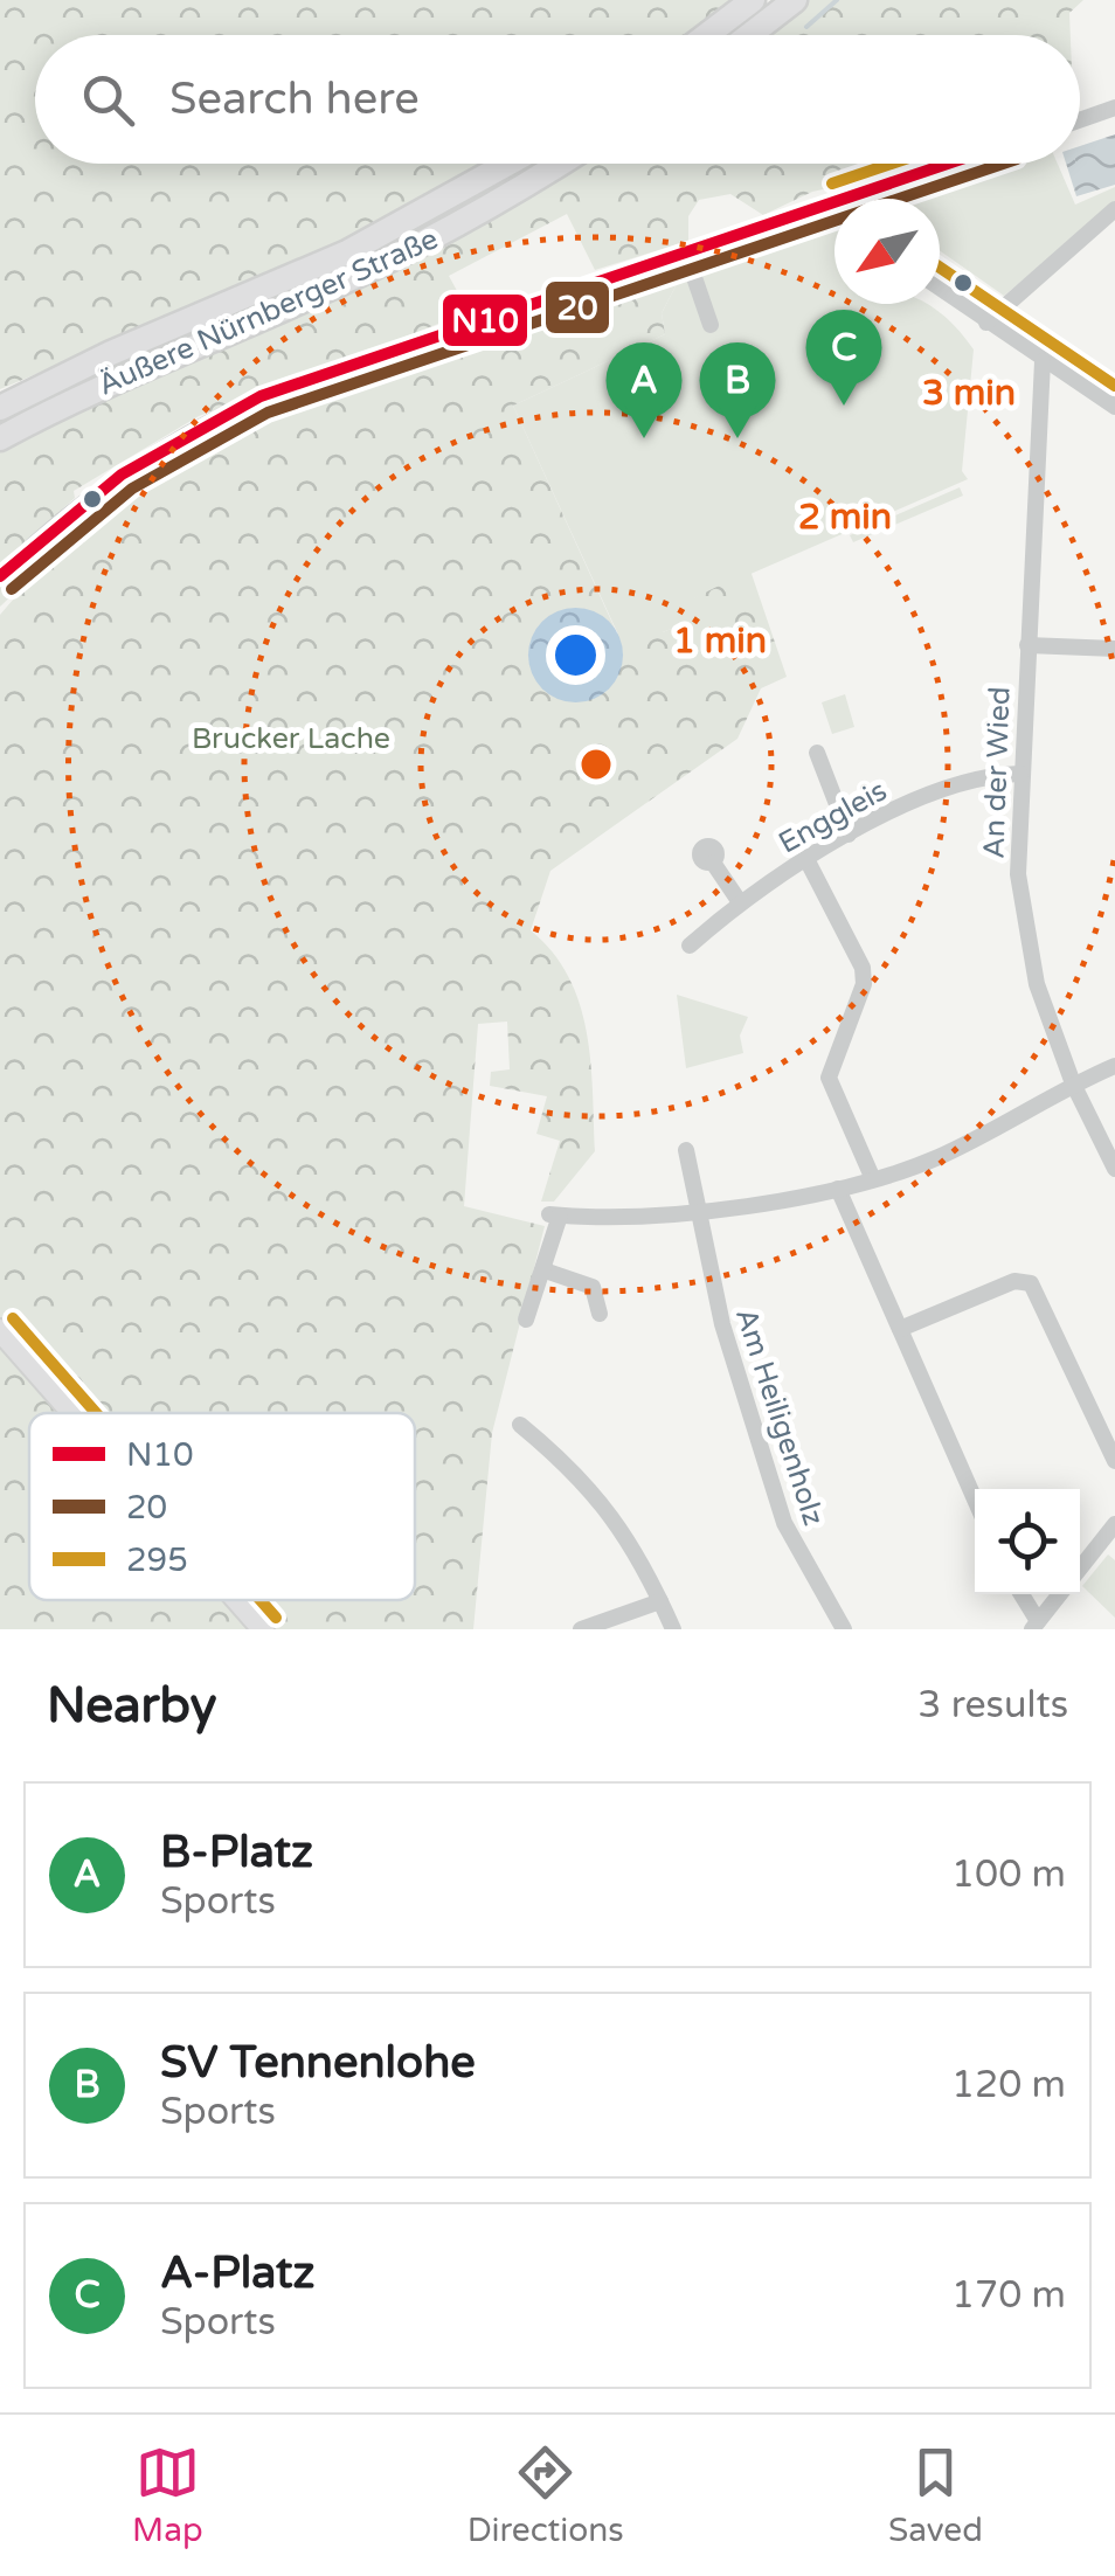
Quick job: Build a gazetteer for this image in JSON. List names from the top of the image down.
{
  "streets": {
    "highway": ["Äußere Nürnberger Straße"],
    "street": ["An der Wied", "Enggleis", "Am Heiligenholz"]
  },
  "crossings": [
    ["An der Wied", "Enggleis"]
  ],
  "parks": ["Brucker Lache"],
  "lines": ["transit line N10", "transit line 20", "transit line 295"],
  "legend": ["N10", "20", "295"],
  "north": "bottom left",
  "page": {
    "search": "Search here",
    "pins": ["C", "A", "B"],
    "heading": ["Nearby", "3 results"],
    "list": [
      {
        "mark": "A",
        "name": "B-Platz",
        "note": "Sports",
        "value": "100 m"
      },
      {
        "mark": "B",
        "name": "SV Tennenlohe",
        "note": "Sports",
        "value": "120 m"
      },
      {
        "mark": "C",
        "name": "A-Platz",
        "note": "Sports",
        "value": "170 m"
      }
    ],
    "nav": ["Map", "Directions", "Saved"]
  },
  "rings": ["3 min", "2 min", "1 min"]
}
